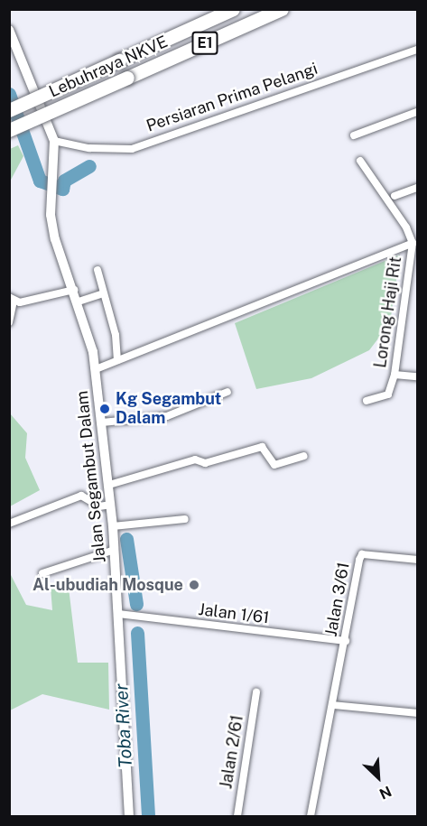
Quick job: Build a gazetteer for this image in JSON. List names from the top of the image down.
{
  "streets": {
    "highway": ["E1", "Lebuhraya NKVE"],
    "street": [
      "Persiaran Prima Pelangi",
      "Lorong Haji Rit",
      "Jalan Segambut Dalam",
      "Jalan 3/61",
      "Jalan 1/61",
      "Jalan 2/61"
    ]
  },
  "crossings": [
    ["Persiaran Prima Pelangi", "Jalan Segambut Dalam"],
    ["Jalan Segambut Dalam", "Jalan 1/61"],
    ["Jalan 3/61", "Jalan 1/61"]
  ],
  "water": ["Toba River"],
  "places": ["Kg Segambut Dalam", "Al-ubudiah Mosque"],
  "north": "bottom right"
}
